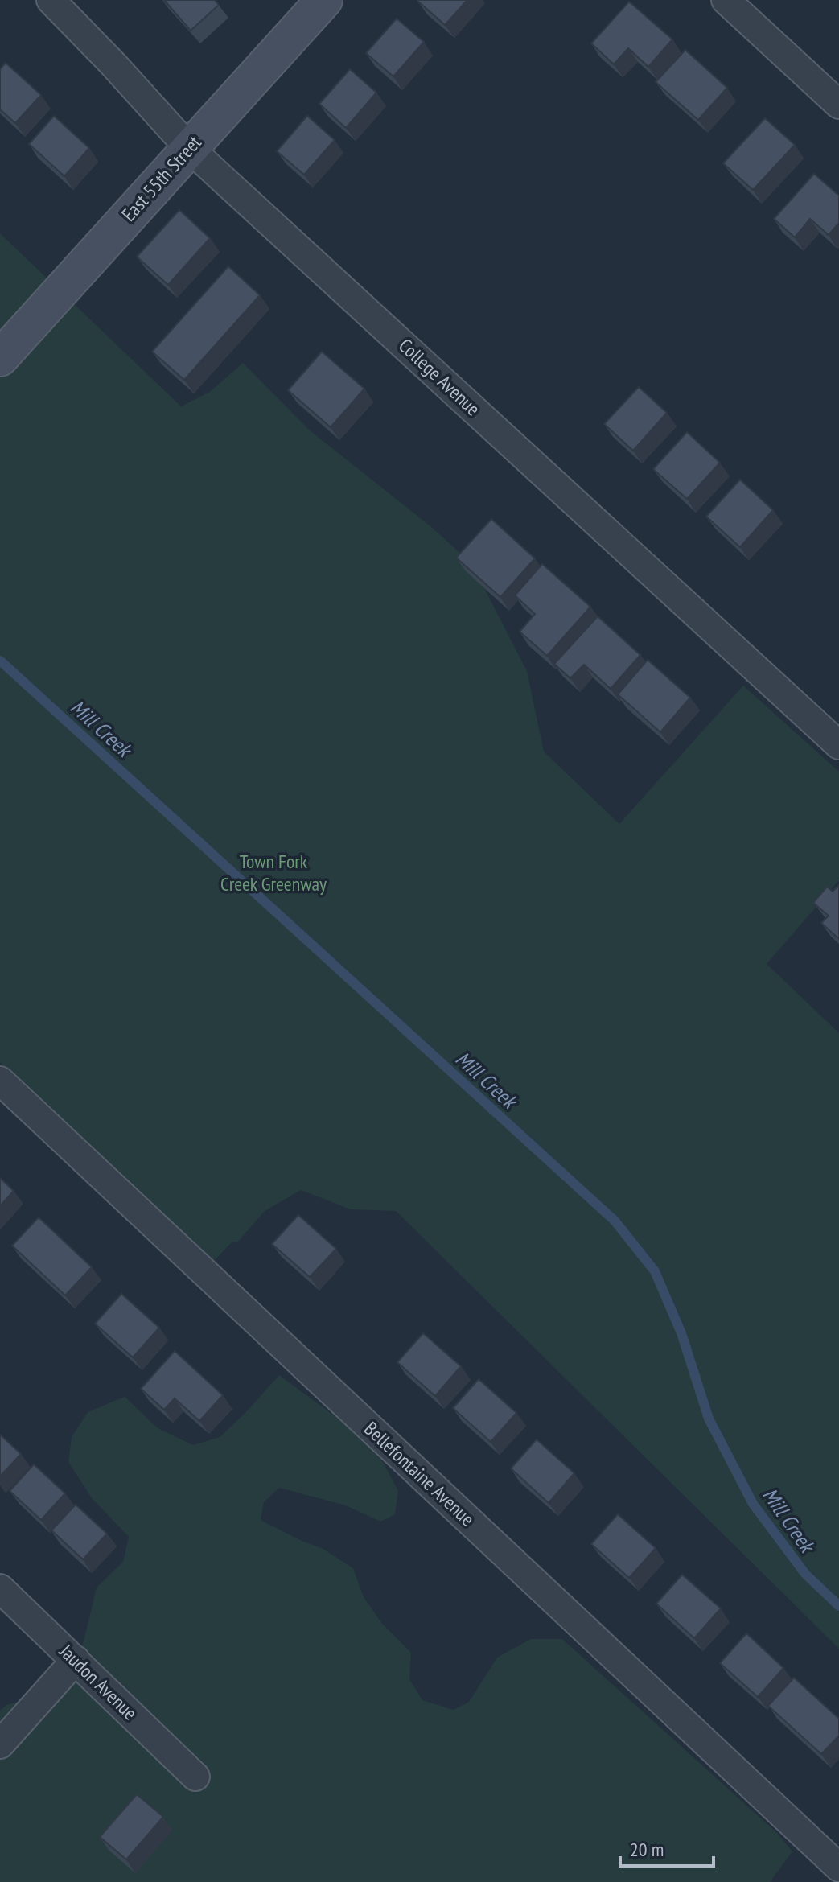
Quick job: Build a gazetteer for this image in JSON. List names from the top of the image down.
{
  "streets": {
    "main road": ["East 55th Street"],
    "street": ["College Avenue", "Bellefontaine Avenue", "Jaudon Avenue"]
  },
  "crossings": [
    ["East 55th Street", "College Avenue"]
  ],
  "water": ["Mill Creek"],
  "parks": ["Town Fork Creek Greenway"],
  "scale_bar": "20 m"
}
